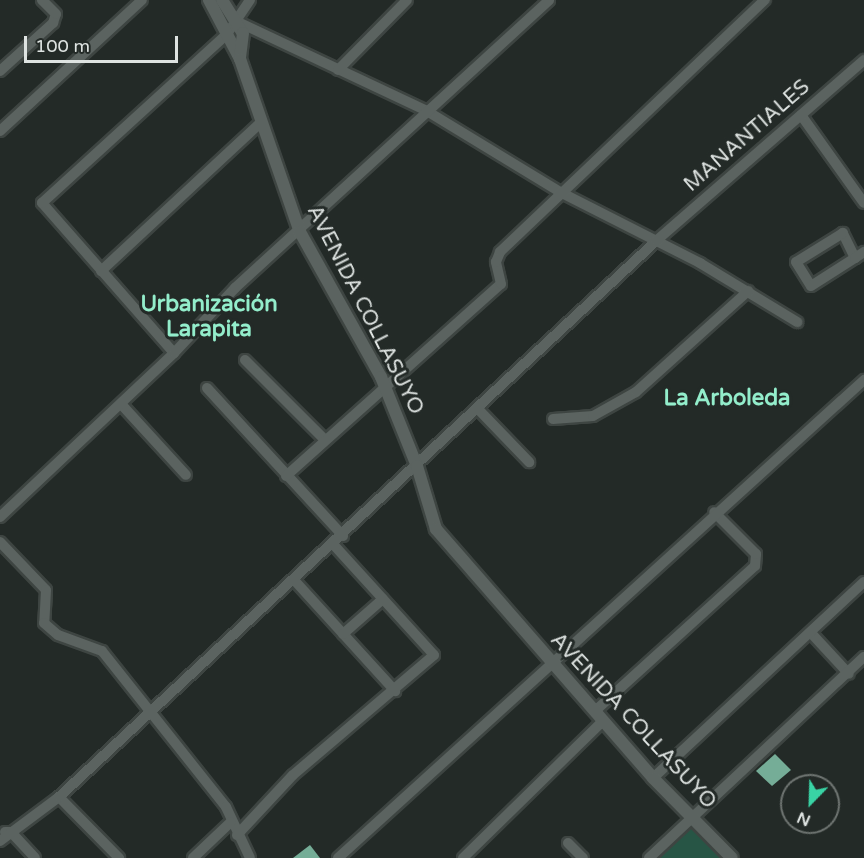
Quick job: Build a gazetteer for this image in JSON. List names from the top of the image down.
{
  "streets": {
    "street": ["MANANTIALES", "AVENIDA COLLASUYO"]
  },
  "crossings": [
    ["MANANTIALES", "AVENIDA COLLASUYO"]
  ],
  "districts": ["Urbanización Larapita", "La Arboleda"],
  "scale_bar": "100 m",
  "north": "bottom left"
}
